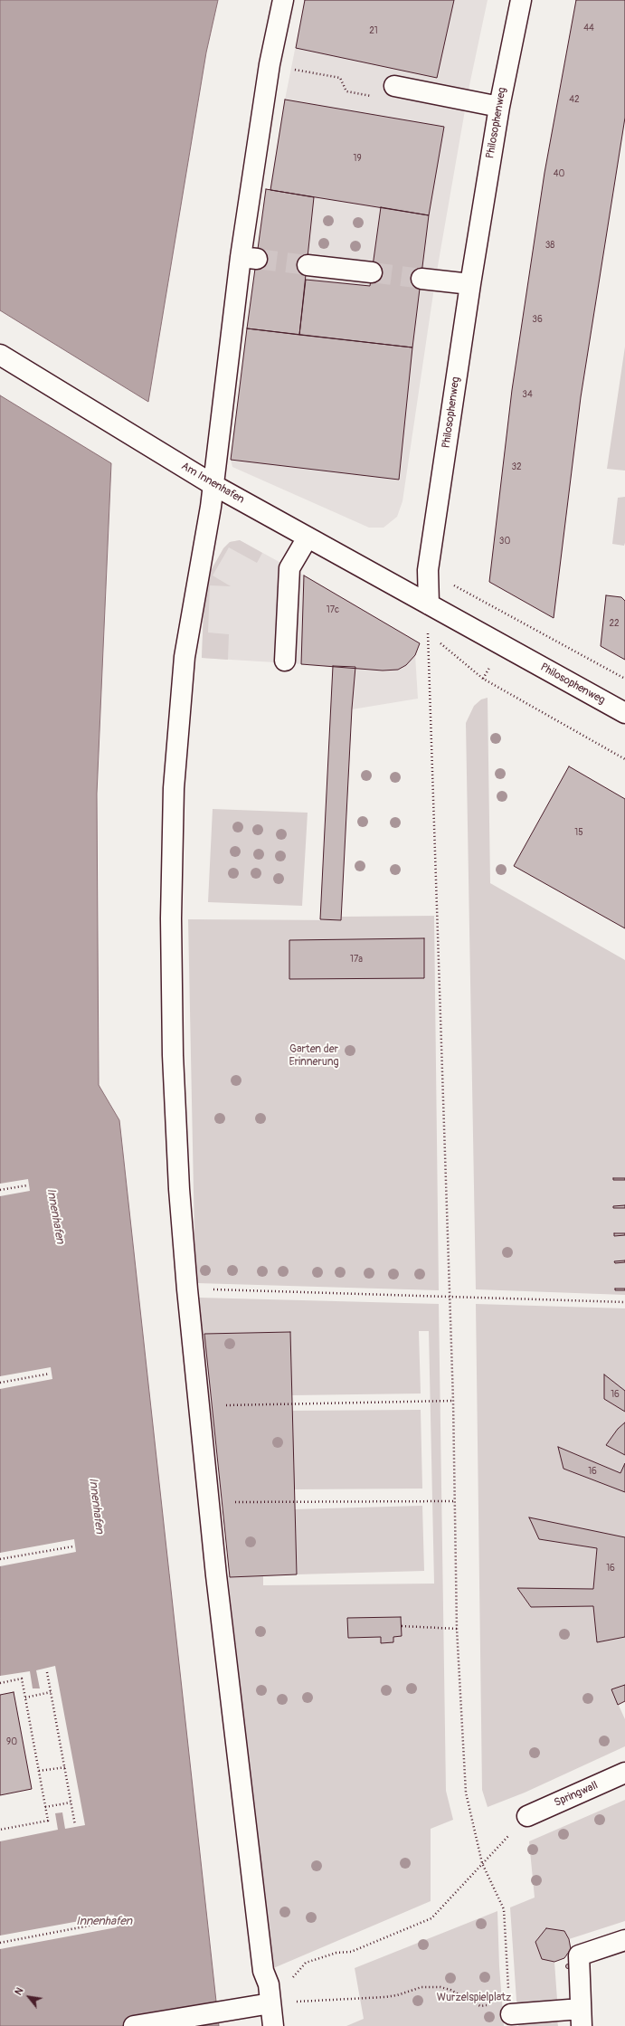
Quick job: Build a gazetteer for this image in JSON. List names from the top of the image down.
{
  "streets": {
    "street": ["Philosophenweg", "Am Innenhafen", "Springwall"]
  },
  "crossings": [
    ["Philosophenweg", "Am Innenhafen"]
  ],
  "water": ["Innenhafen"],
  "parks": ["Garten der Erinnerung", "Wurzelspielplatz"],
  "house_numbers": [
    "44",
    "21",
    "42",
    "19",
    "40",
    "38",
    "36",
    "34",
    "32",
    "30",
    "17c",
    "22",
    "15",
    "17a",
    "16",
    "16",
    "16",
    "90"
  ],
  "north": "top left"
}
